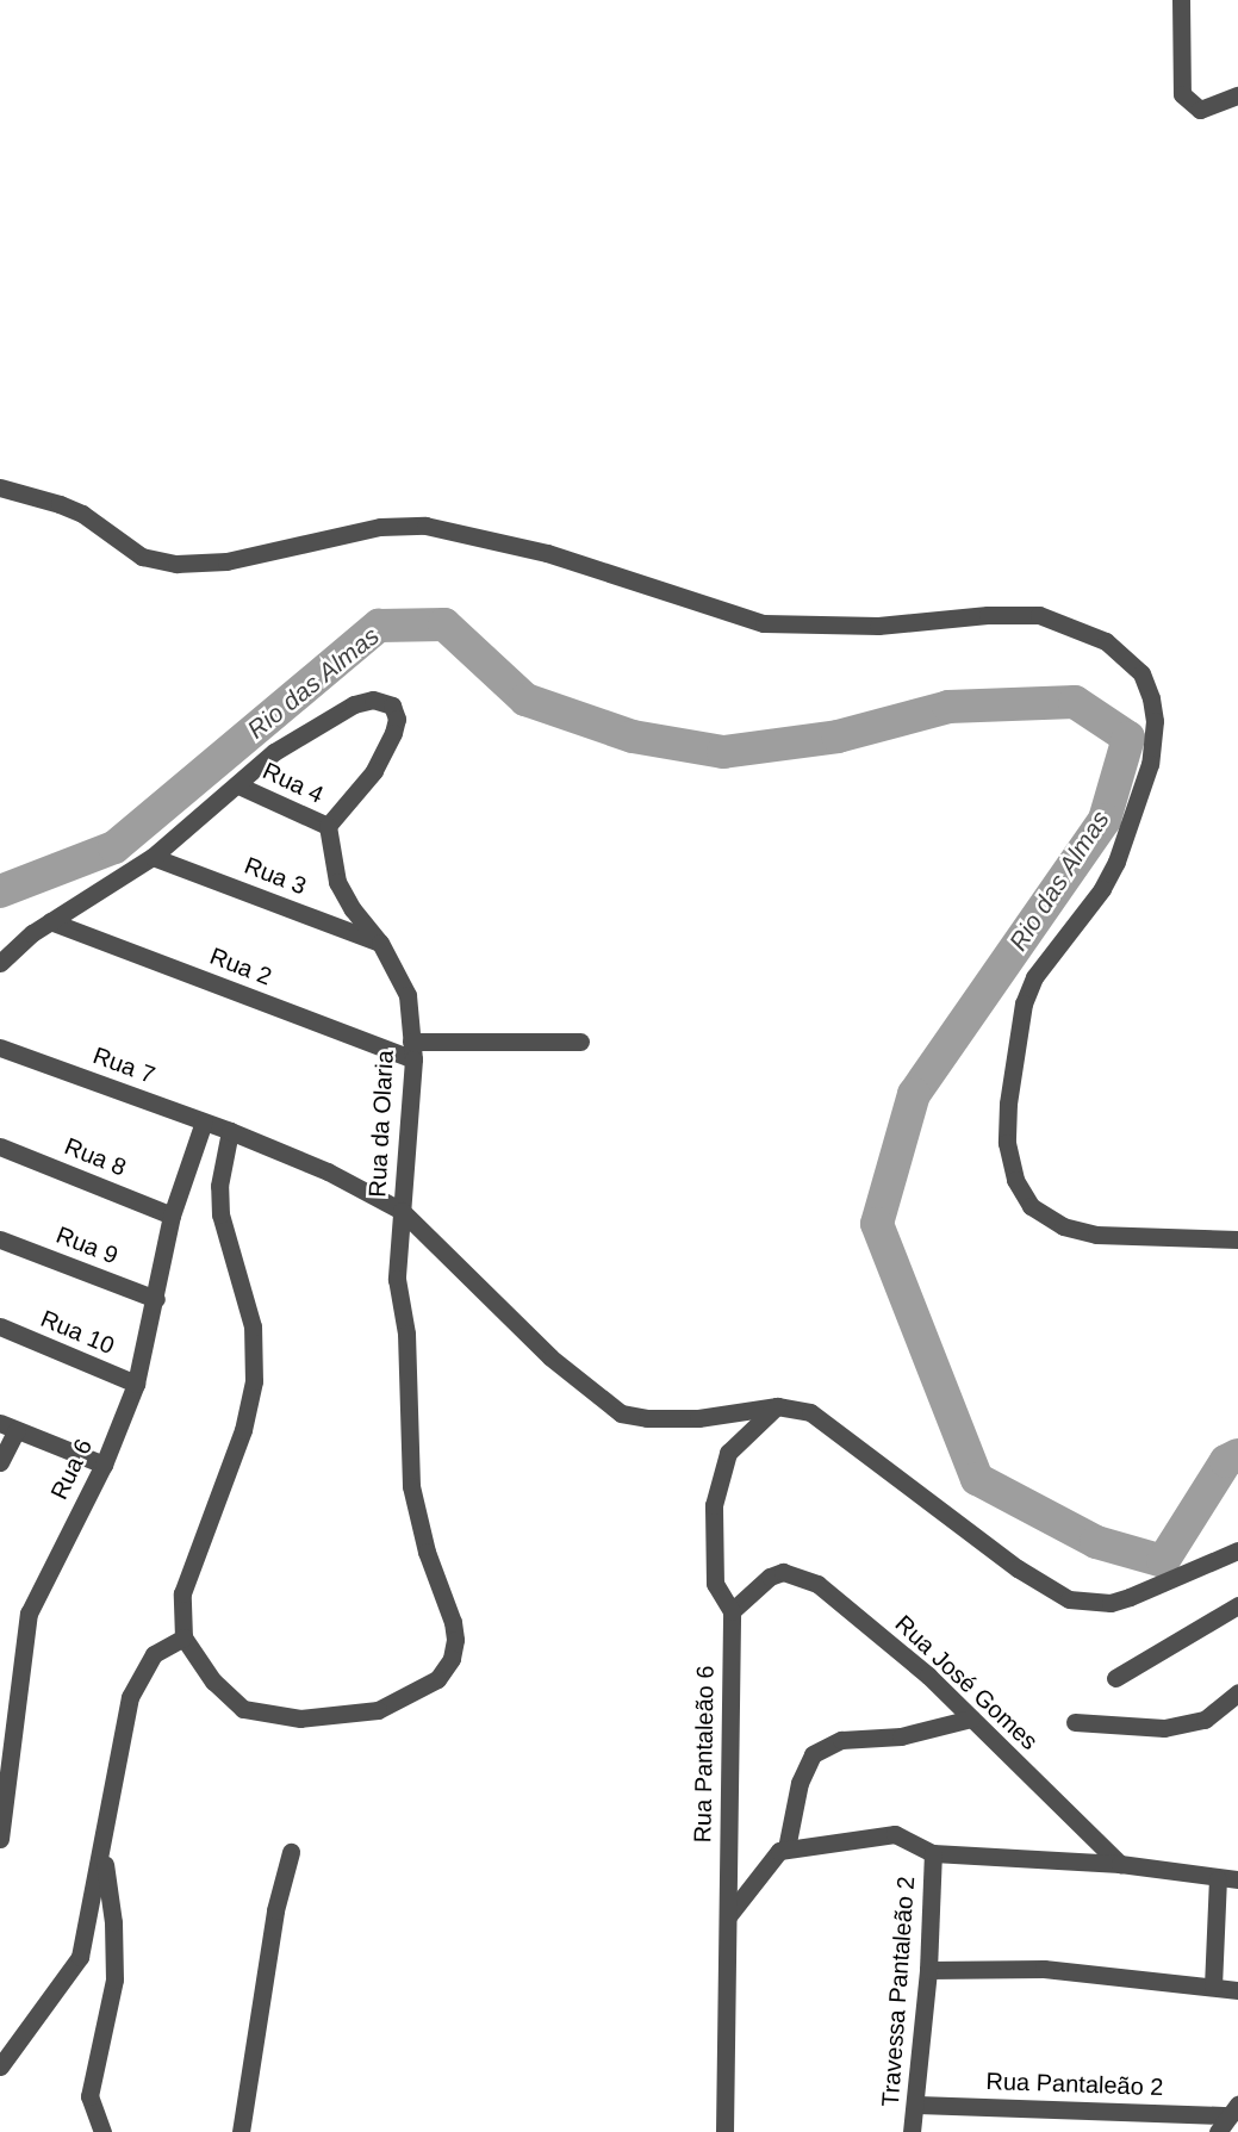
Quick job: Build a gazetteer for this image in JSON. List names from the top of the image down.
{
  "streets": {
    "street": [
      "Rua 4",
      "Rua 3",
      "Rua 2",
      "Rua 7",
      "Rua da Olaria",
      "Rua 8",
      "Rua 9",
      "Rua 10",
      "Rua 6",
      "Rua José Gomes",
      "Rua Pantaleão 6",
      "Travessa Pantaleão 2",
      "Rua Pantaleão 2"
    ]
  },
  "crossings": [
    ["Rua 4", "Rua da Olaria"],
    ["Rua 3", "Rua da Olaria"],
    ["Rua 2", "Rua da Olaria"],
    ["Rua 7", "Rua da Olaria"],
    ["Rua 7", "Rua 6"],
    ["Rua 7", "Rua Pantaleão 6"],
    ["Rua 8", "Rua 6"],
    ["Rua 9", "Rua 6"],
    ["Rua 10", "Rua 6"],
    ["Rua José Gomes", "Rua Pantaleão 6"],
    ["Travessa Pantaleão 2", "Rua Pantaleão 2"]
  ],
  "water": ["Rio das Almas"]
}
